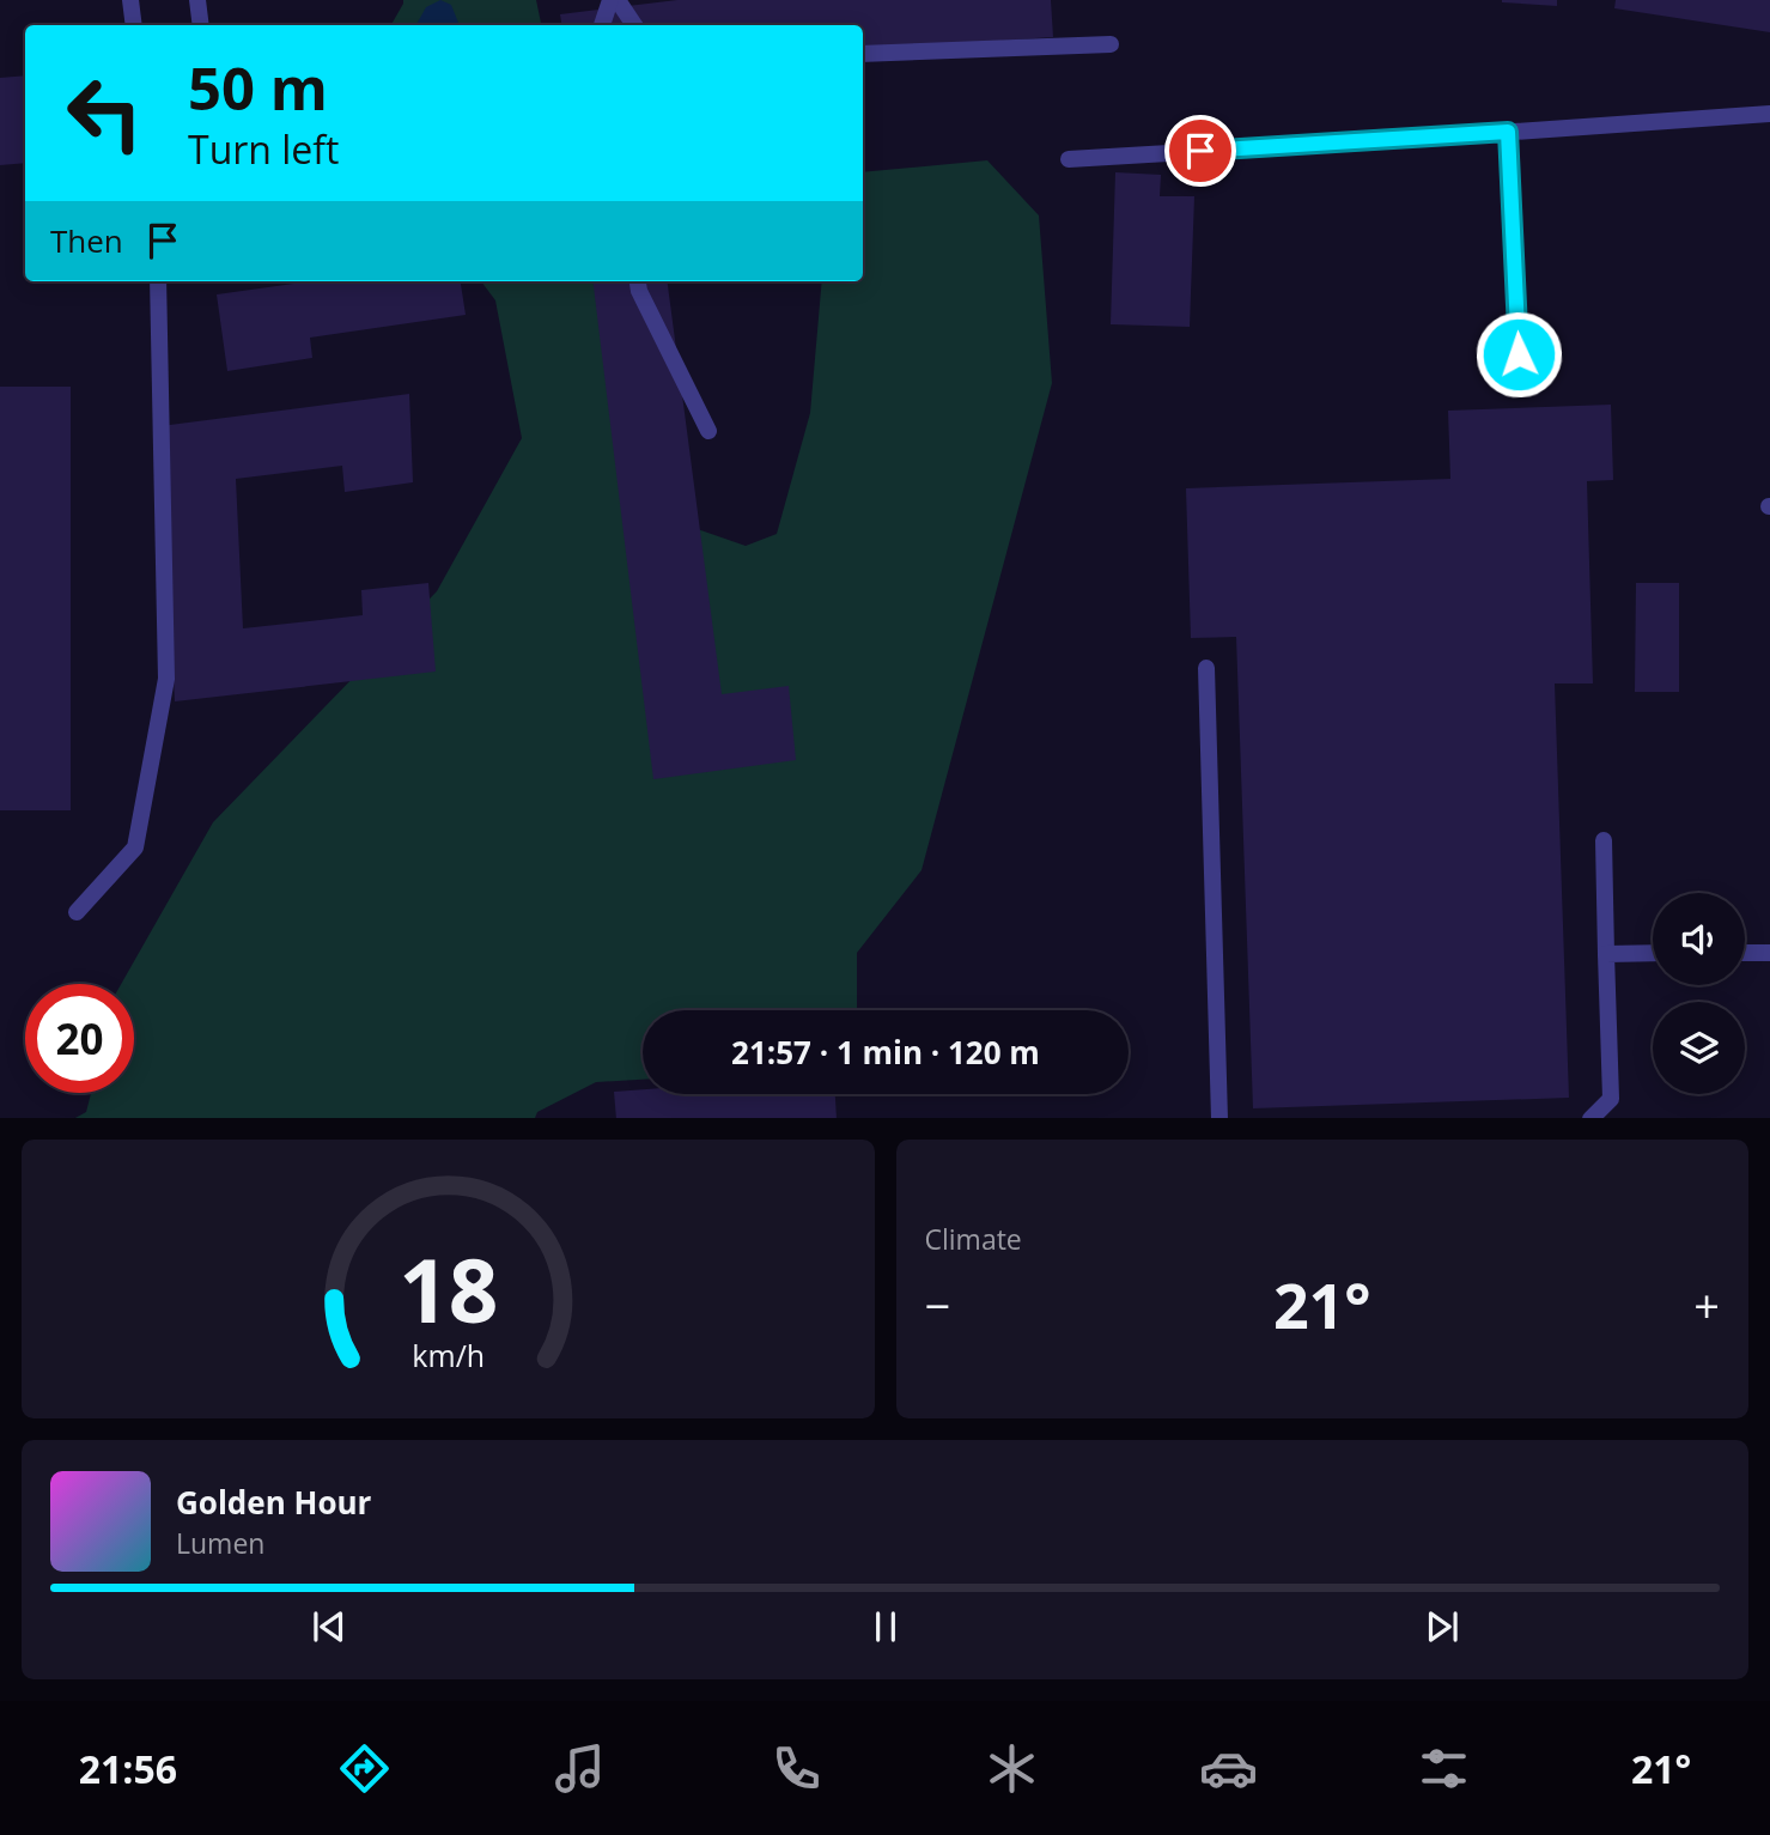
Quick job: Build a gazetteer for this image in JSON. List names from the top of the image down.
{
  "page": {
    "turn": ["50 m", "Turn left"],
    "then": "Then",
    "limit": "20",
    "trip": "21:57 · 1 min · 120 m",
    "tile": "Climate",
    "heat": ["−", "21°", "+"],
    "song": ["Golden Hour", "Lumen"],
    "tabs": ["21:56", "21°"],
    "gauge": ["18", "km/h"]
  }
}
